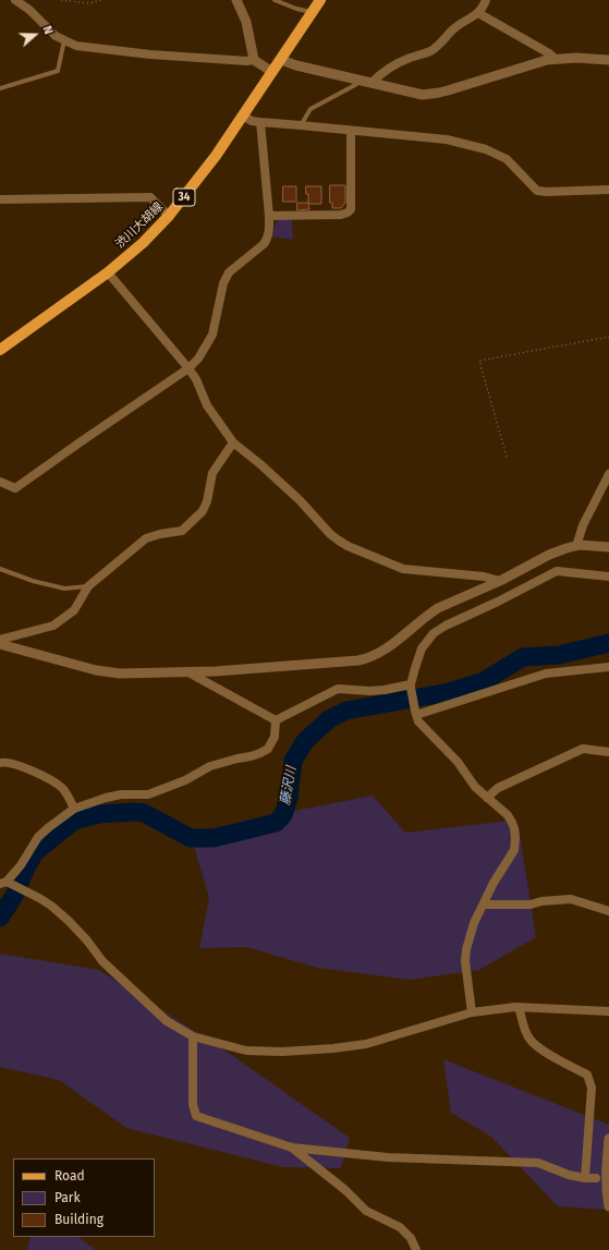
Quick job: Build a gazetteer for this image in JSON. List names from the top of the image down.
{
  "streets": {
    "main road": ["34", "渋川大胡線"]
  },
  "water": ["藤沢川"],
  "legend": ["Road", "Park", "Building"],
  "north": "right"
}
